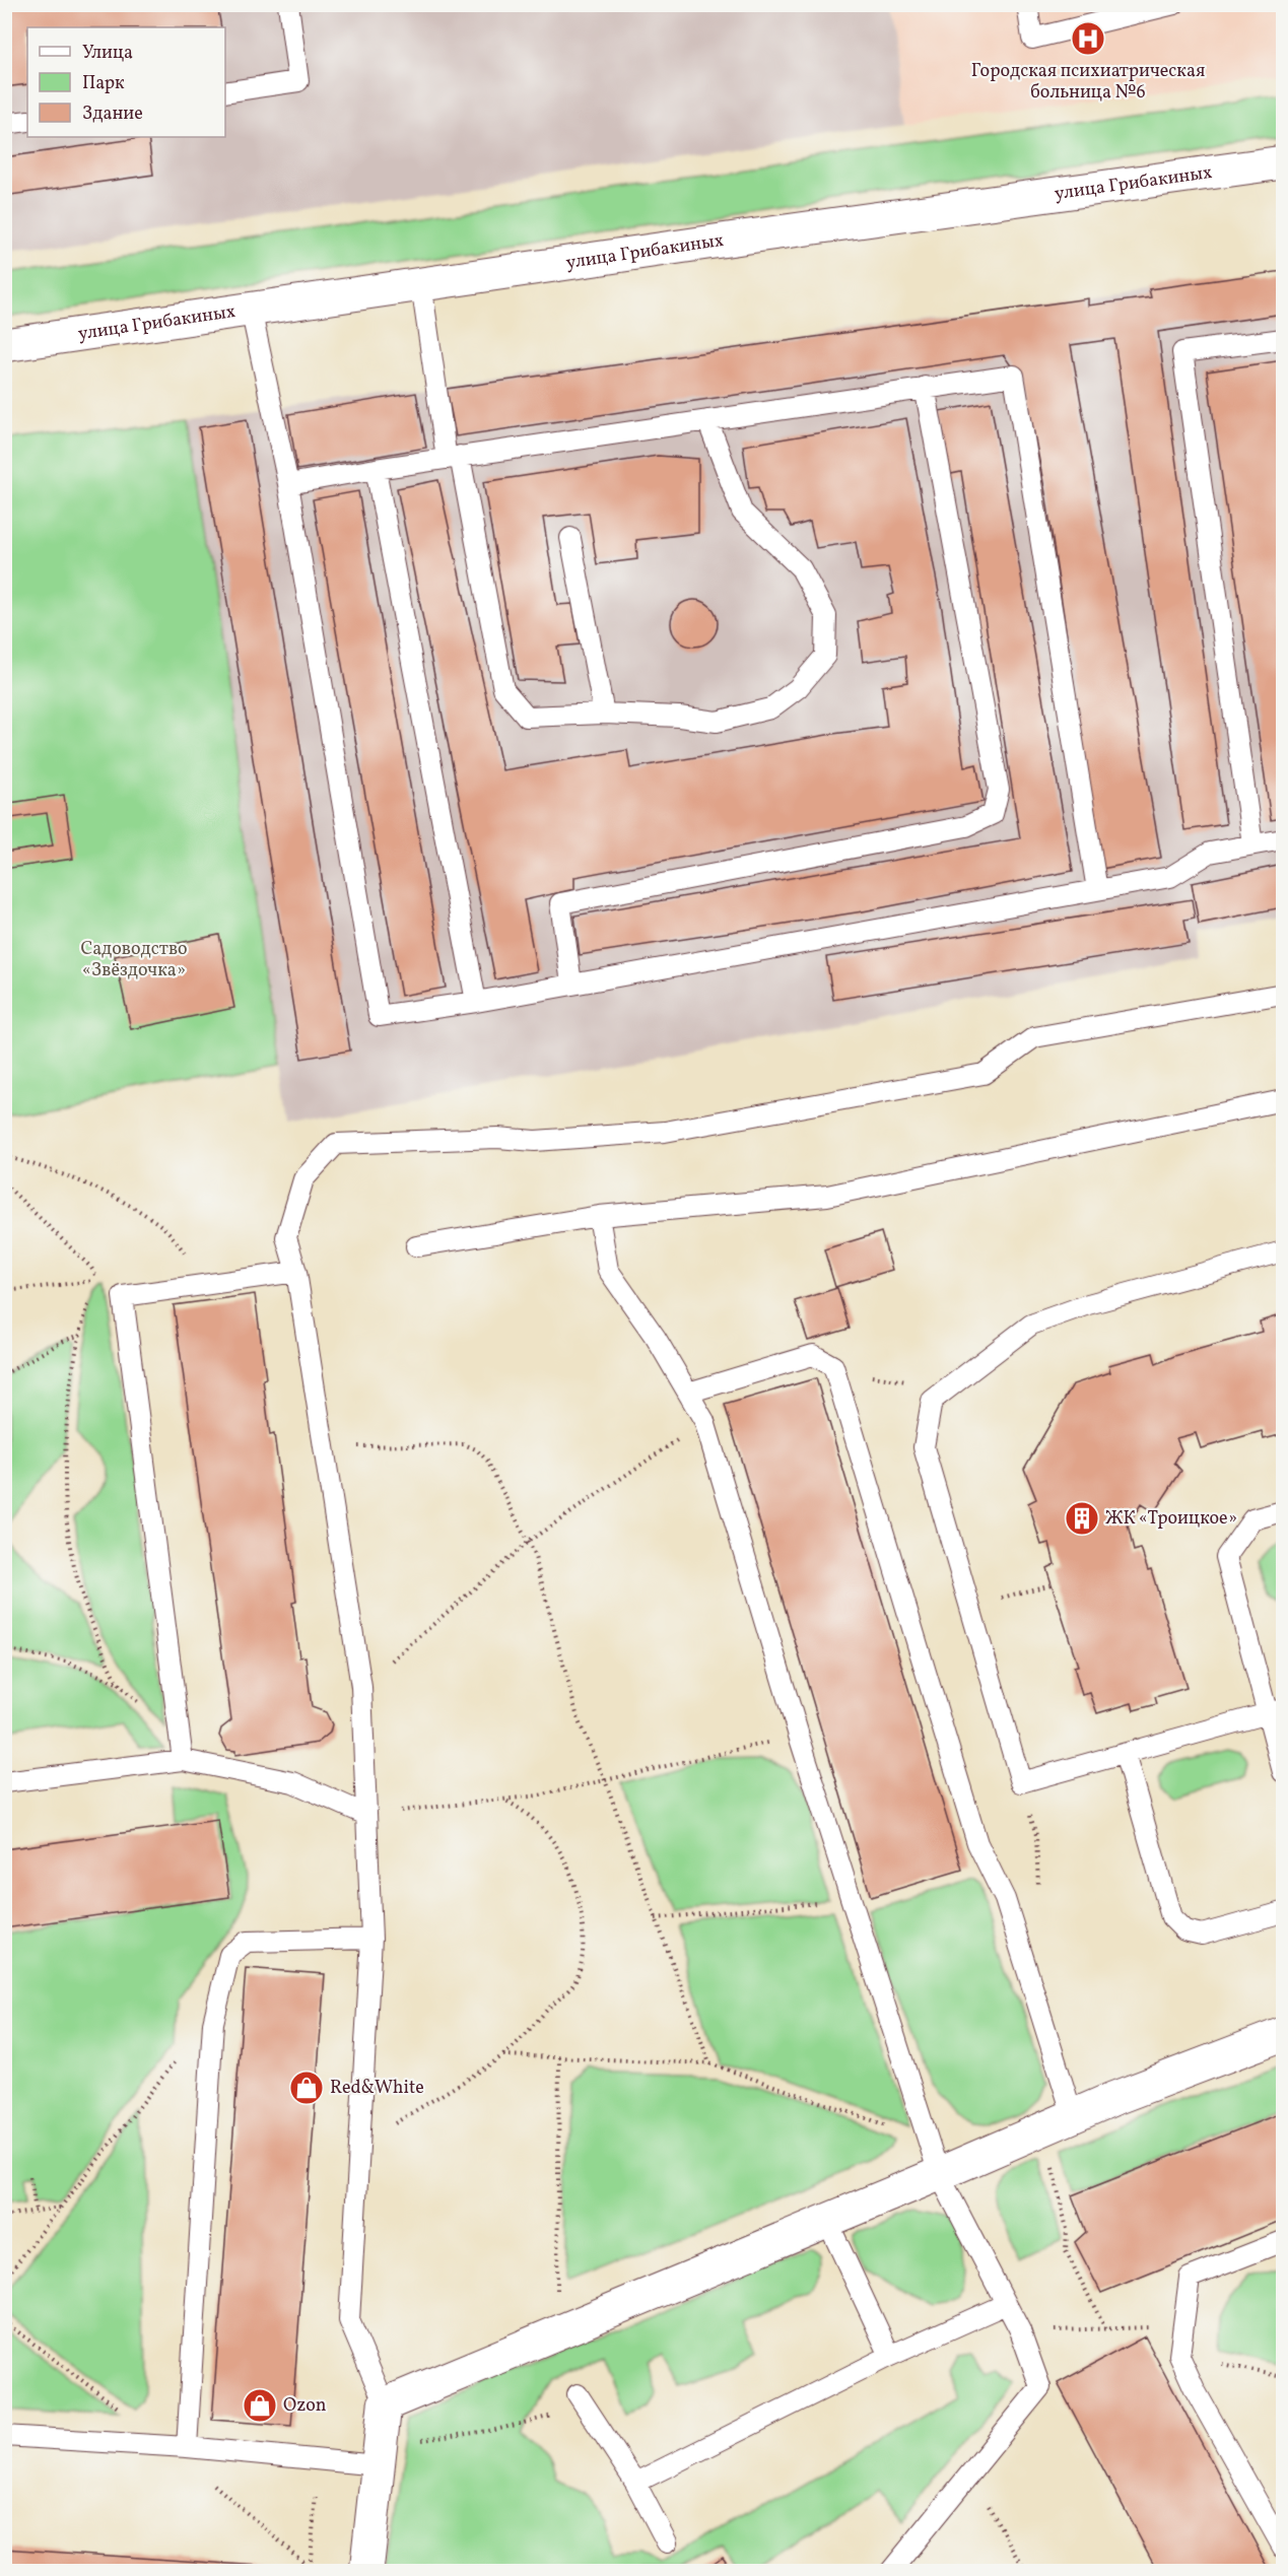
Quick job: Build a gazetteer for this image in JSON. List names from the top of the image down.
{
  "streets": {
    "street": ["улица Грибакиных"]
  },
  "parks": ["Садоводство «Звёздочка»"],
  "places": {
    "hospital": ["Городская психиатрическая больница №6"],
    "building": ["ЖК «Троицкое»"],
    "shop": ["Red&White", "Ozon"]
  },
  "legend": ["Улица", "Парк", "Здание"]
}
